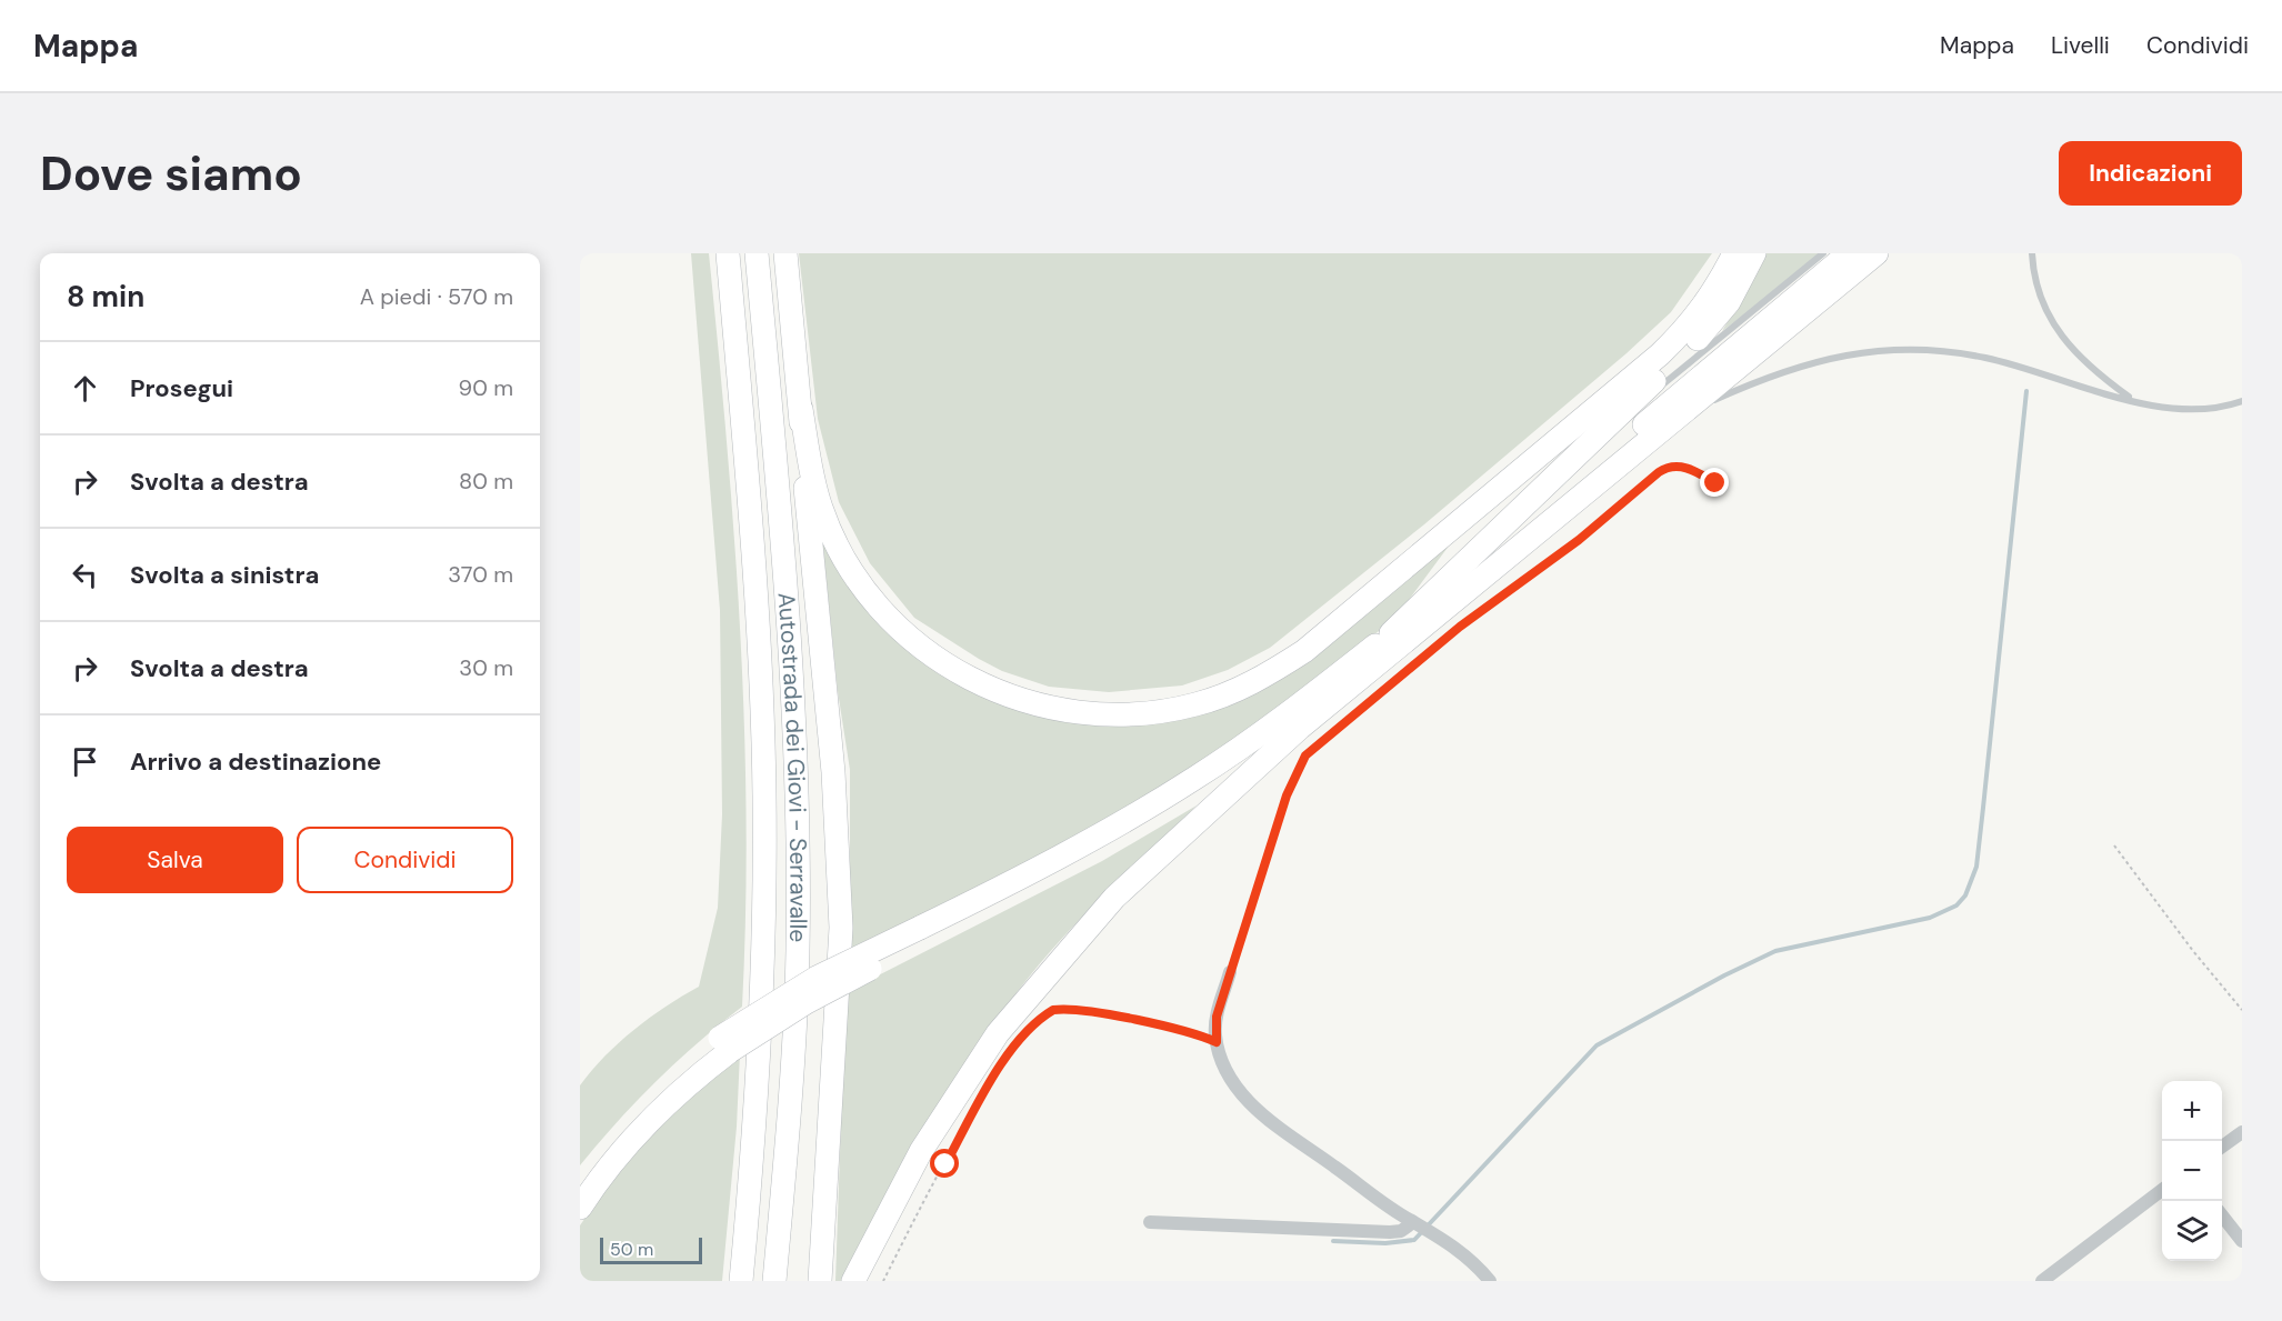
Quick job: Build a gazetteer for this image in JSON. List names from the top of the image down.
{
  "streets": {
    "highway": ["Autostrada dei Giovi - Serravalle"]
  },
  "scale_bar": "50 m",
  "page": {
    "header": "Mappa",
    "nav": ["Mappa", "Livelli", "Condividi"],
    "buttons": [
      "Indicazioni",
      ["Salva", "Condividi"]
    ],
    "title": "Dove siamo",
    "heading": ["8 min", "A piedi · 570 m"],
    "list": [
      ["Prosegui", "90 m"],
      ["Svolta a destra", "80 m"],
      ["Svolta a sinistra", "370 m"],
      ["Svolta a destra", "30 m"],
      "Arrivo a destinazione"
    ],
    "map_buttons": ["+", "−"],
    "scale": "50 m"
  }
}
